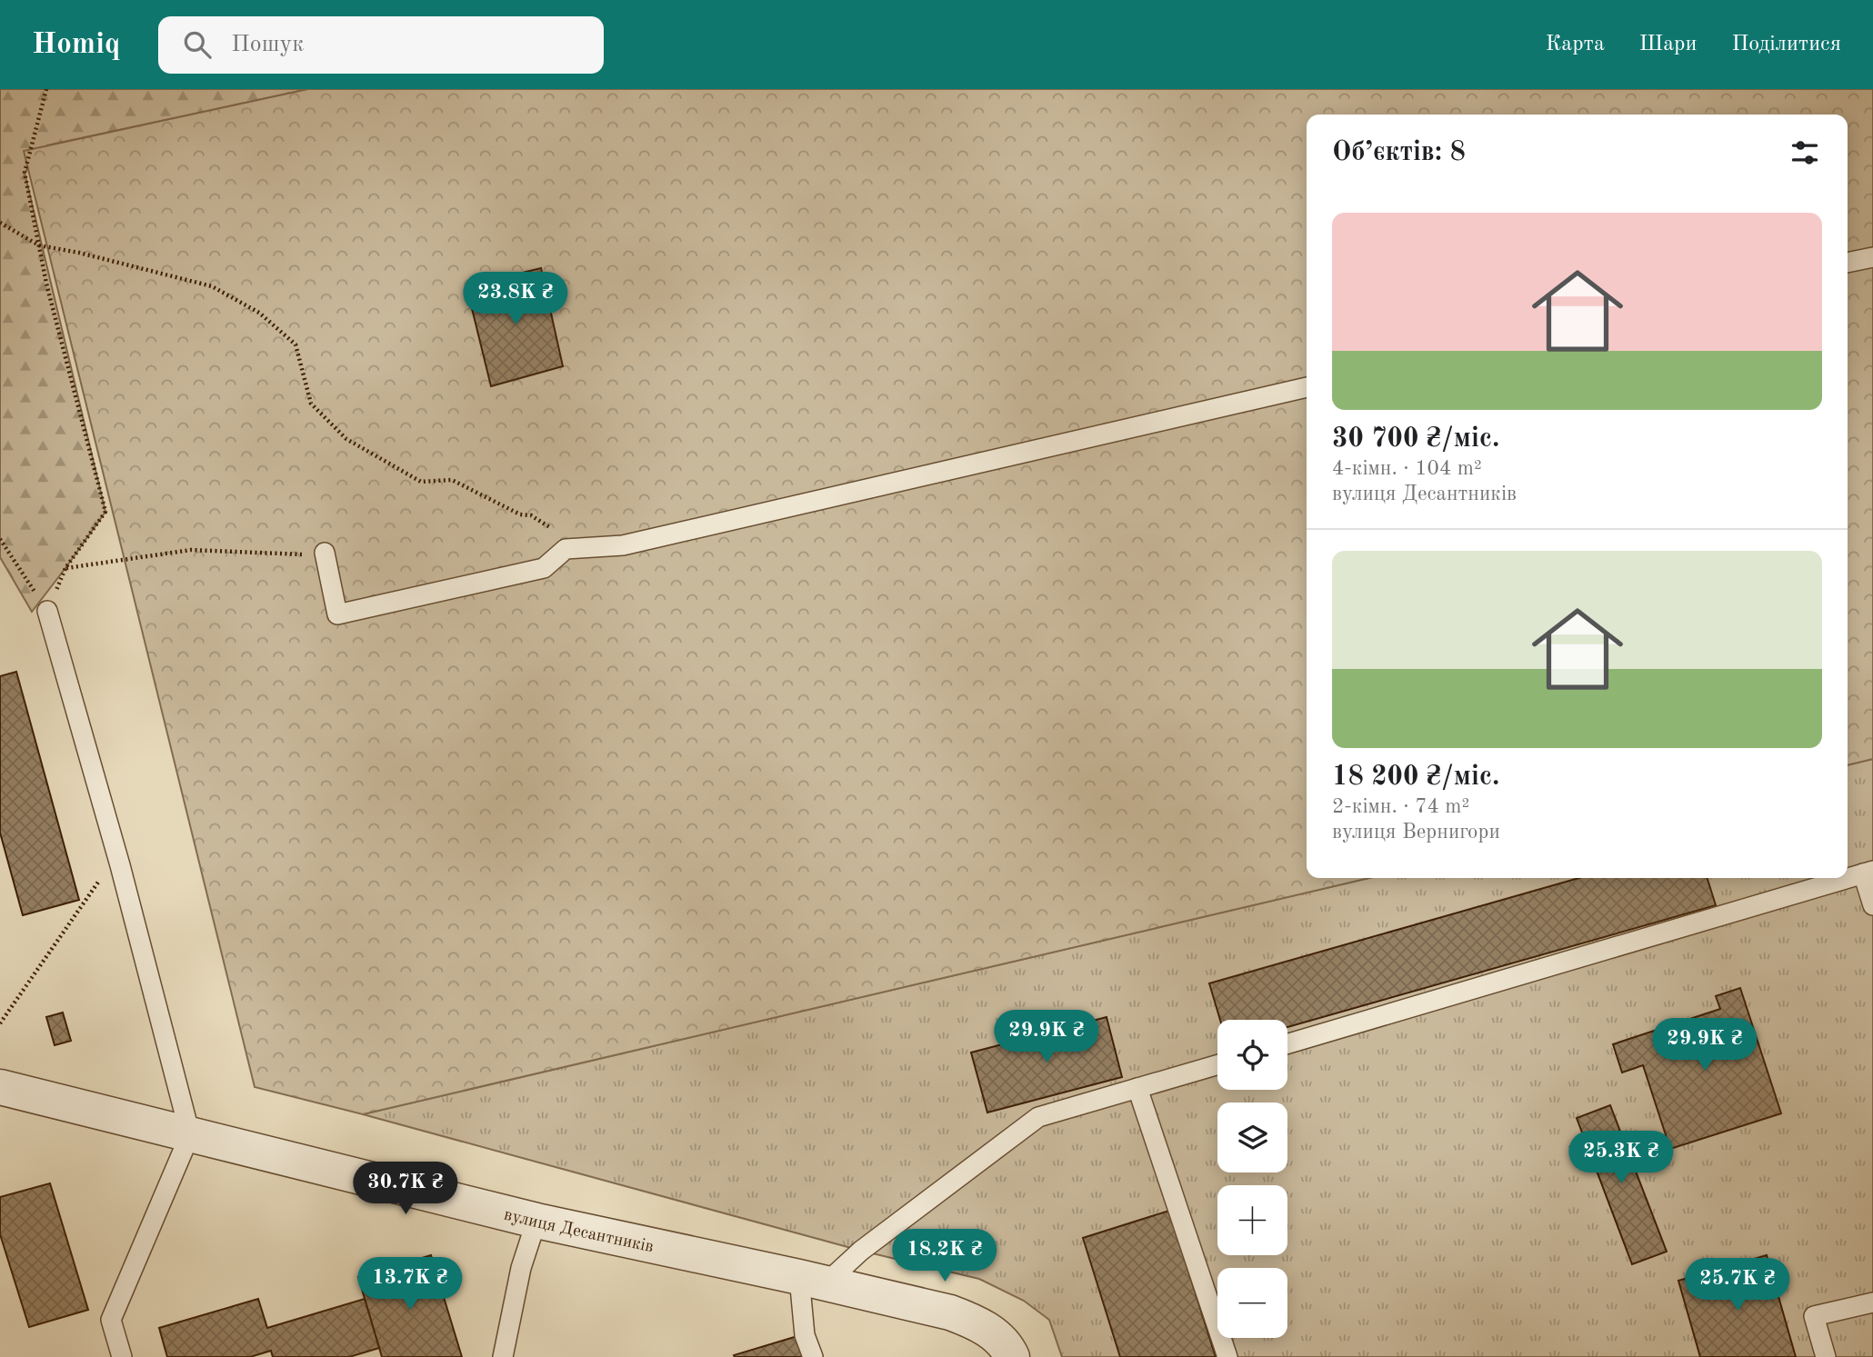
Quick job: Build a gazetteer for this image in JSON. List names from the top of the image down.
{
  "streets": {
    "street": ["вулиця Десантників"]
  },
  "page": {
    "header": "Homiq",
    "search": "Пошук",
    "nav": ["Карта", "Шари", "Поділитися"],
    "heading": "Об’єктів: 8",
    "list": [
      {
        "name": "30 700 ₴/міс.",
        "note": "4-кімн. · 104 m² · вулиця Десантників"
      },
      {
        "name": "18 200 ₴/міс.",
        "note": "2-кімн. · 74 m² · вулиця Вернигори"
      }
    ],
    "price": [
      "23.8K ₴",
      "29.9K ₴",
      "29.9K ₴",
      "25.3K ₴",
      "30.7K ₴",
      "18.2K ₴",
      "13.7K ₴",
      "25.7K ₴"
    ],
    "map_buttons": ["+", "−"]
  }
}
